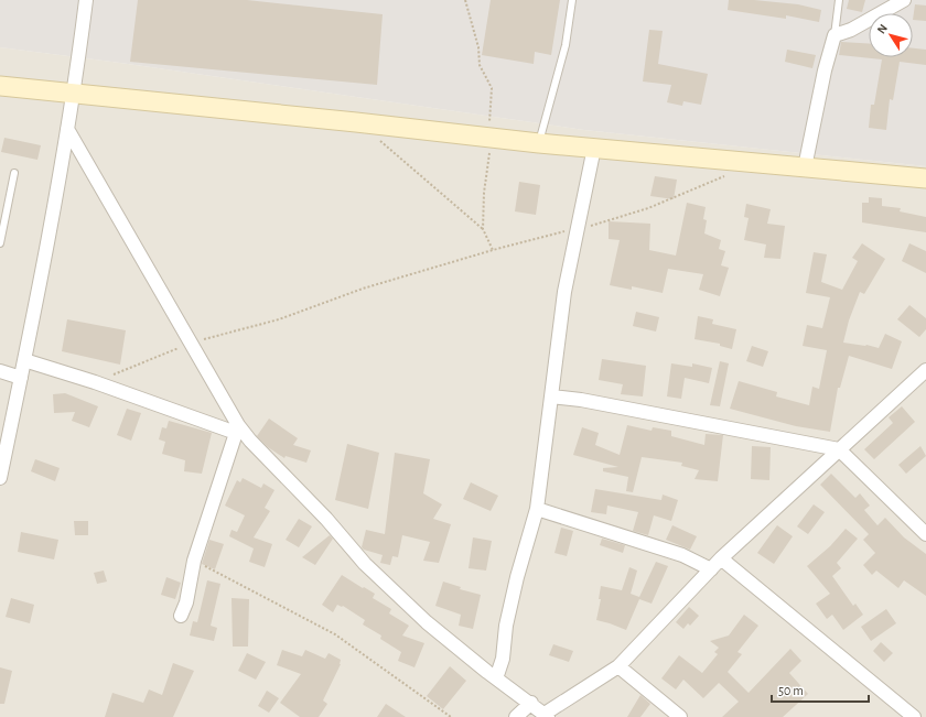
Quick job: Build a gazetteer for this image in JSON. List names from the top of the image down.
{
  "scale_bar": "50 m",
  "north": "top left"
}
